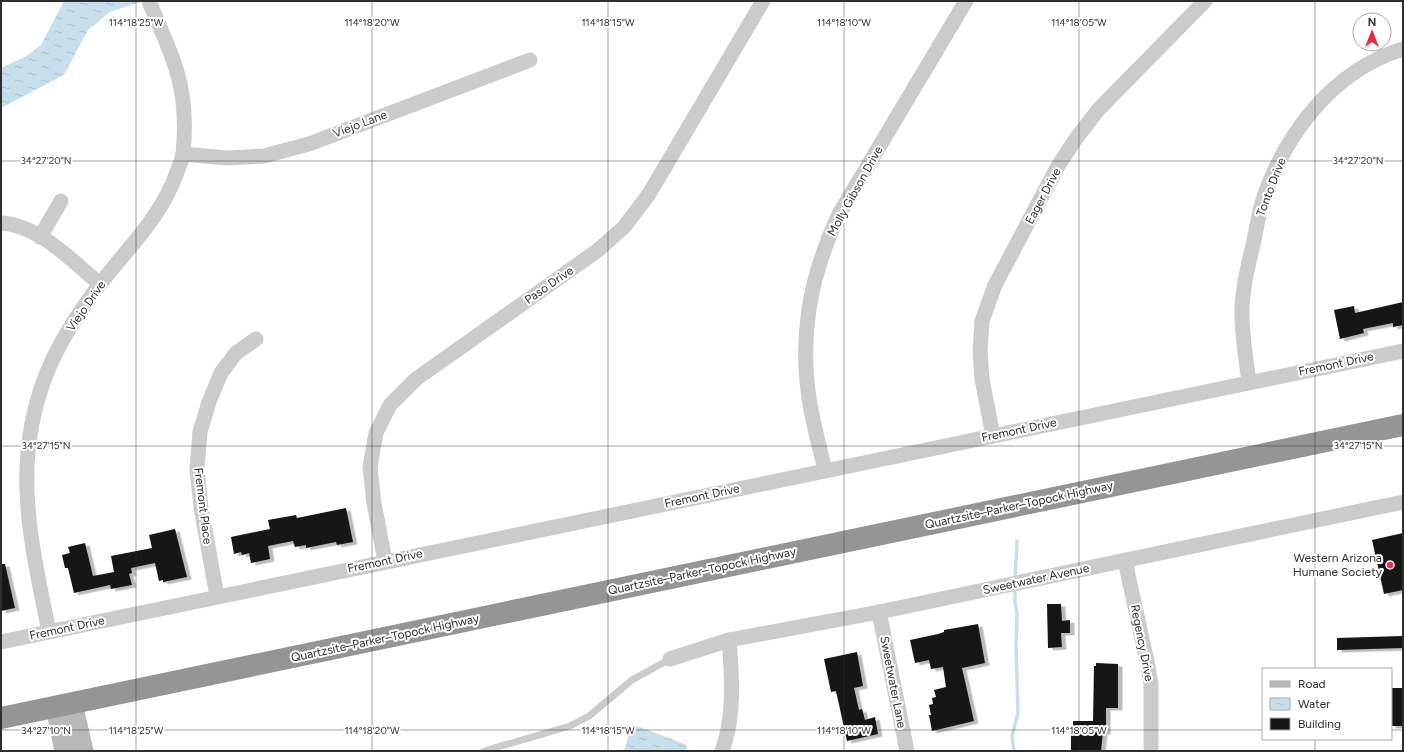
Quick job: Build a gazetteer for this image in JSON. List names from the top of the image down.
{
  "streets": {
    "highway": ["Quartzsite–Parker–Topock Highway"],
    "street": [
      "Viejo Lane",
      "Tonto Drive",
      "Molly Gibson Drive",
      "Eager Drive",
      "Paso Drive",
      "Viejo Drive",
      "Fremont Drive",
      "Fremont Place",
      "Sweetwater Avenue",
      "Regency Drive",
      "Sweetwater Lane"
    ]
  },
  "crossings": [
    ["Viejo Lane", "Viejo Drive"],
    ["Tonto Drive", "Fremont Drive"],
    ["Molly Gibson Drive", "Fremont Drive"],
    ["Eager Drive", "Fremont Drive"],
    ["Paso Drive", "Fremont Drive"],
    ["Viejo Drive", "Fremont Drive"],
    ["Fremont Drive", "Fremont Place"],
    ["Sweetwater Avenue", "Regency Drive"],
    ["Sweetwater Avenue", "Sweetwater Lane"]
  ],
  "places": ["Western Arizona Humane Society"],
  "legend": ["Road", "Water", "Building"],
  "north": "top",
  "coordinates": [
    "114°18'25\"W",
    "114°18'20\"W",
    "114°18'15\"W",
    "114°18'10\"W",
    "114°18'05\"W",
    "34°27'20\"N",
    "34°27'15\"N",
    "34°27'10\"N"
  ]
}
